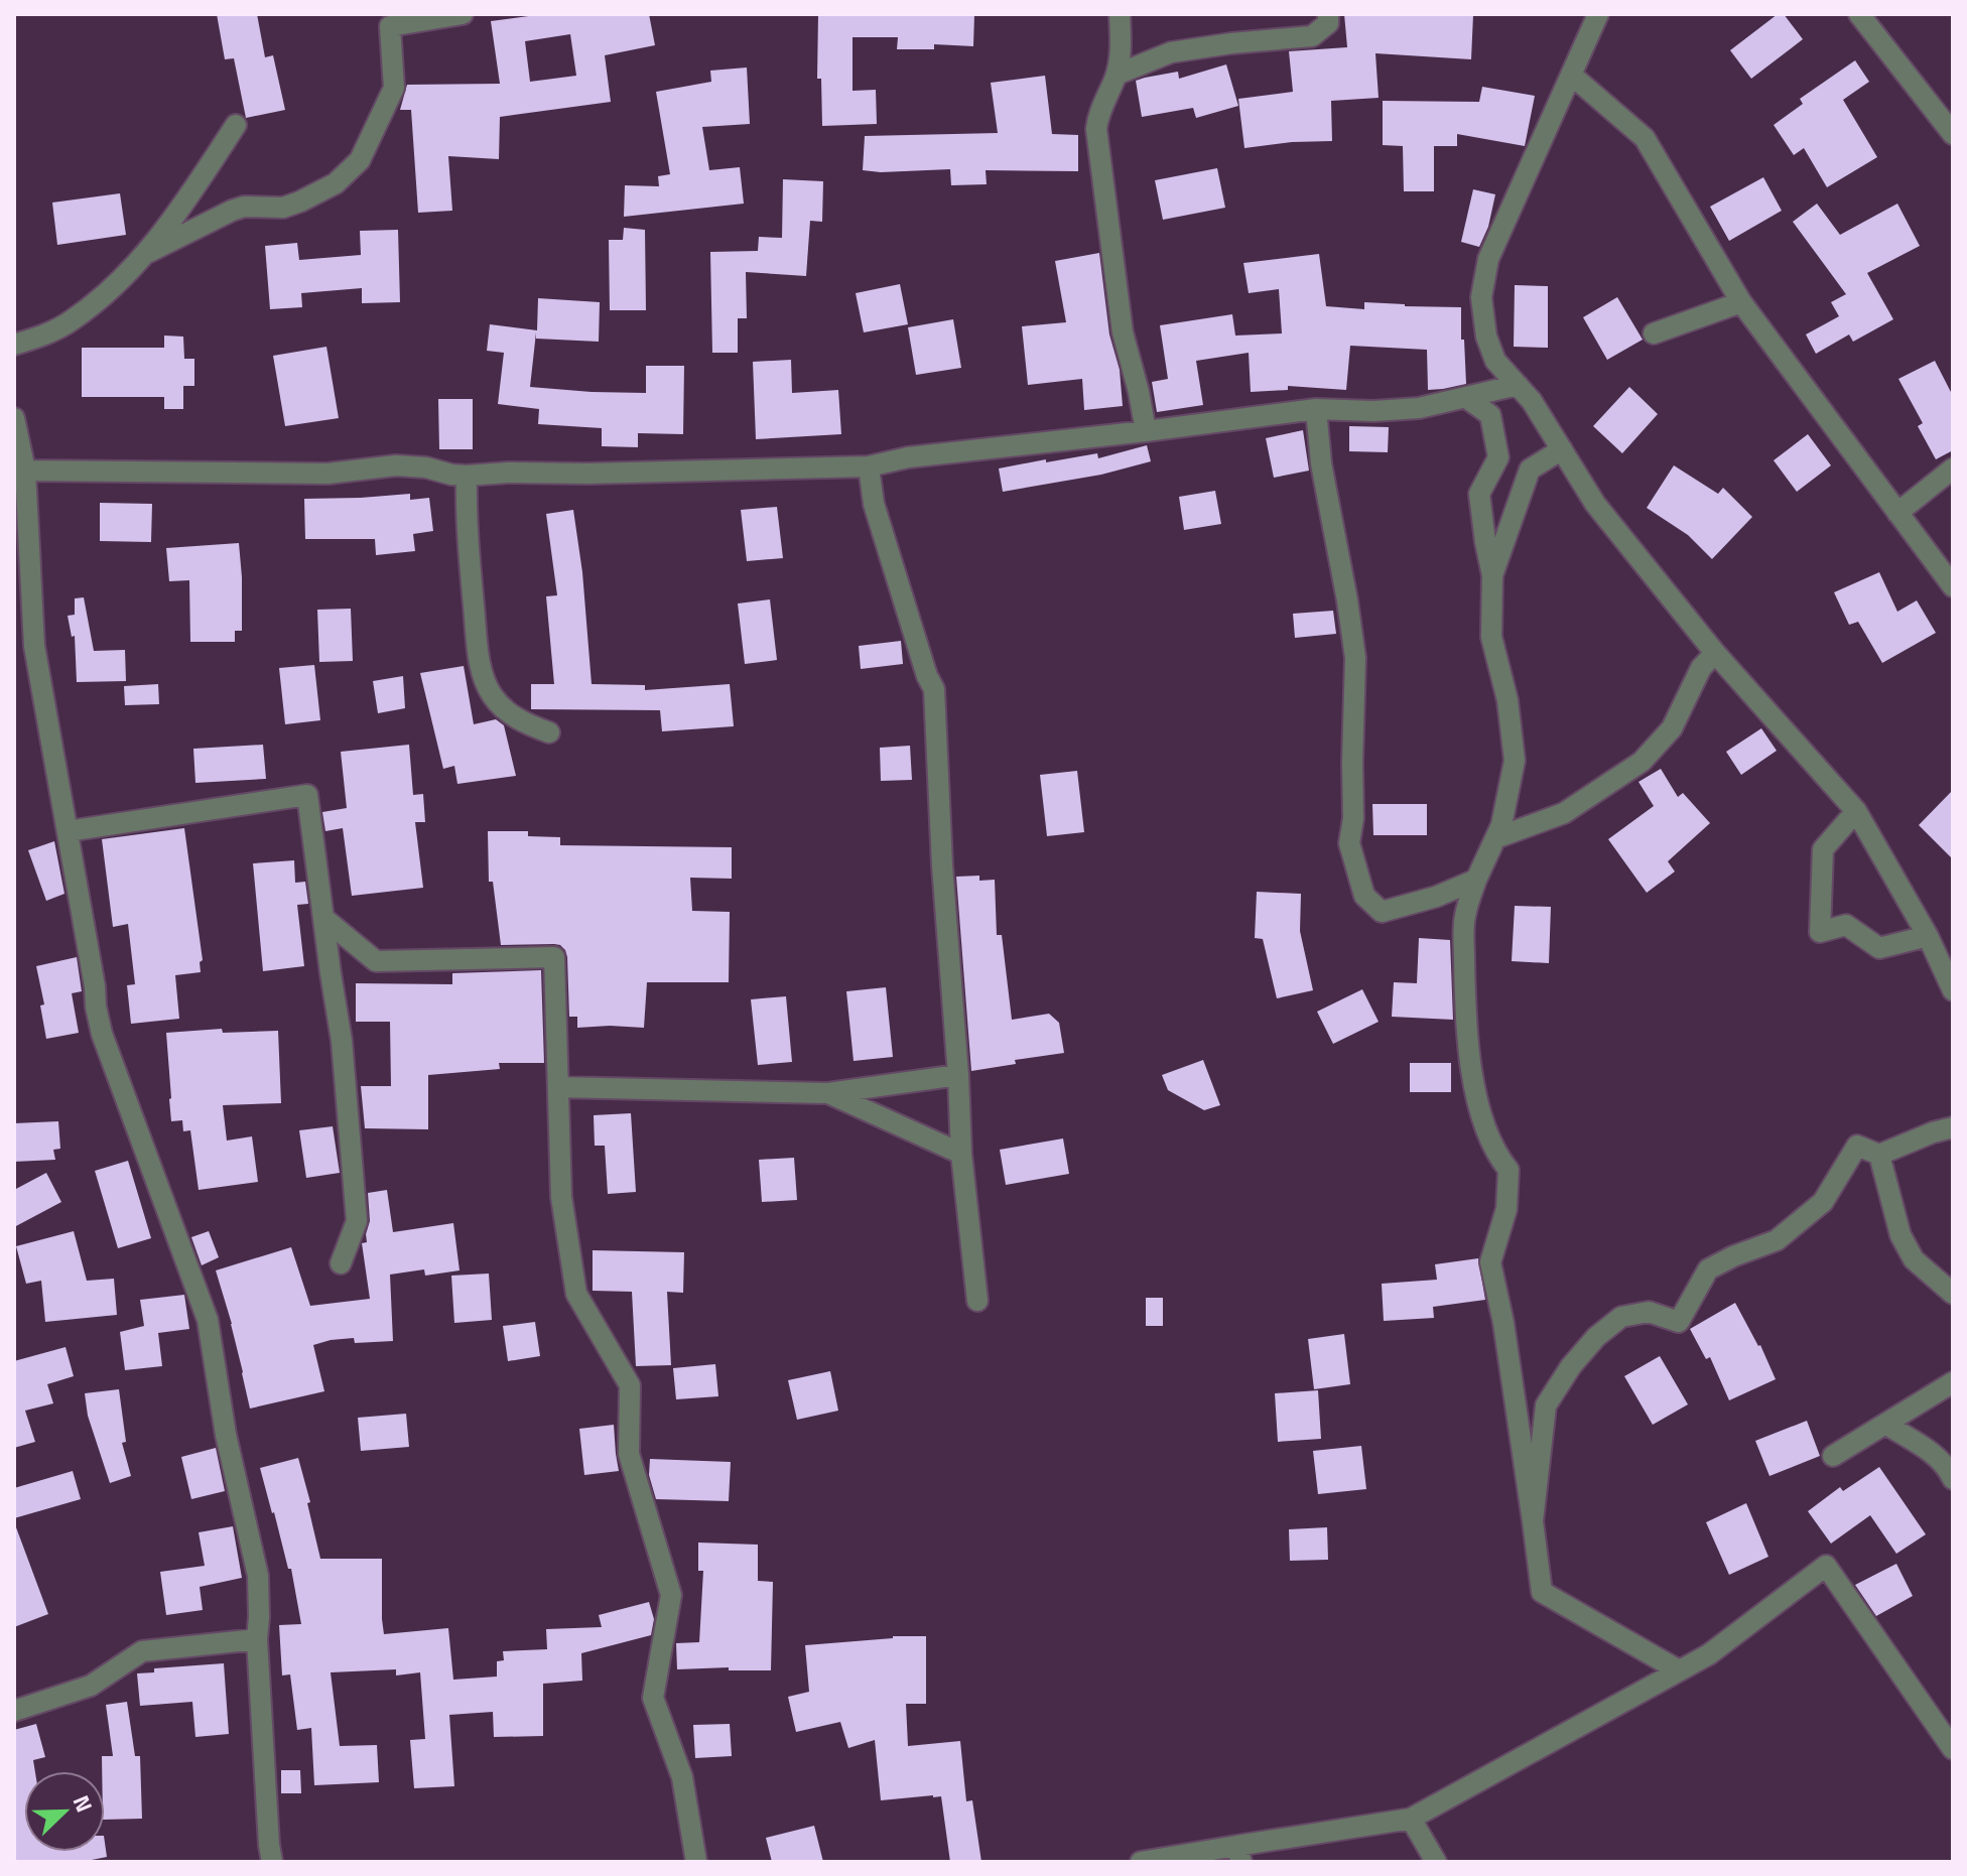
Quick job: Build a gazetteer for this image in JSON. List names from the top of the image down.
{
  "north": "top right"
}
